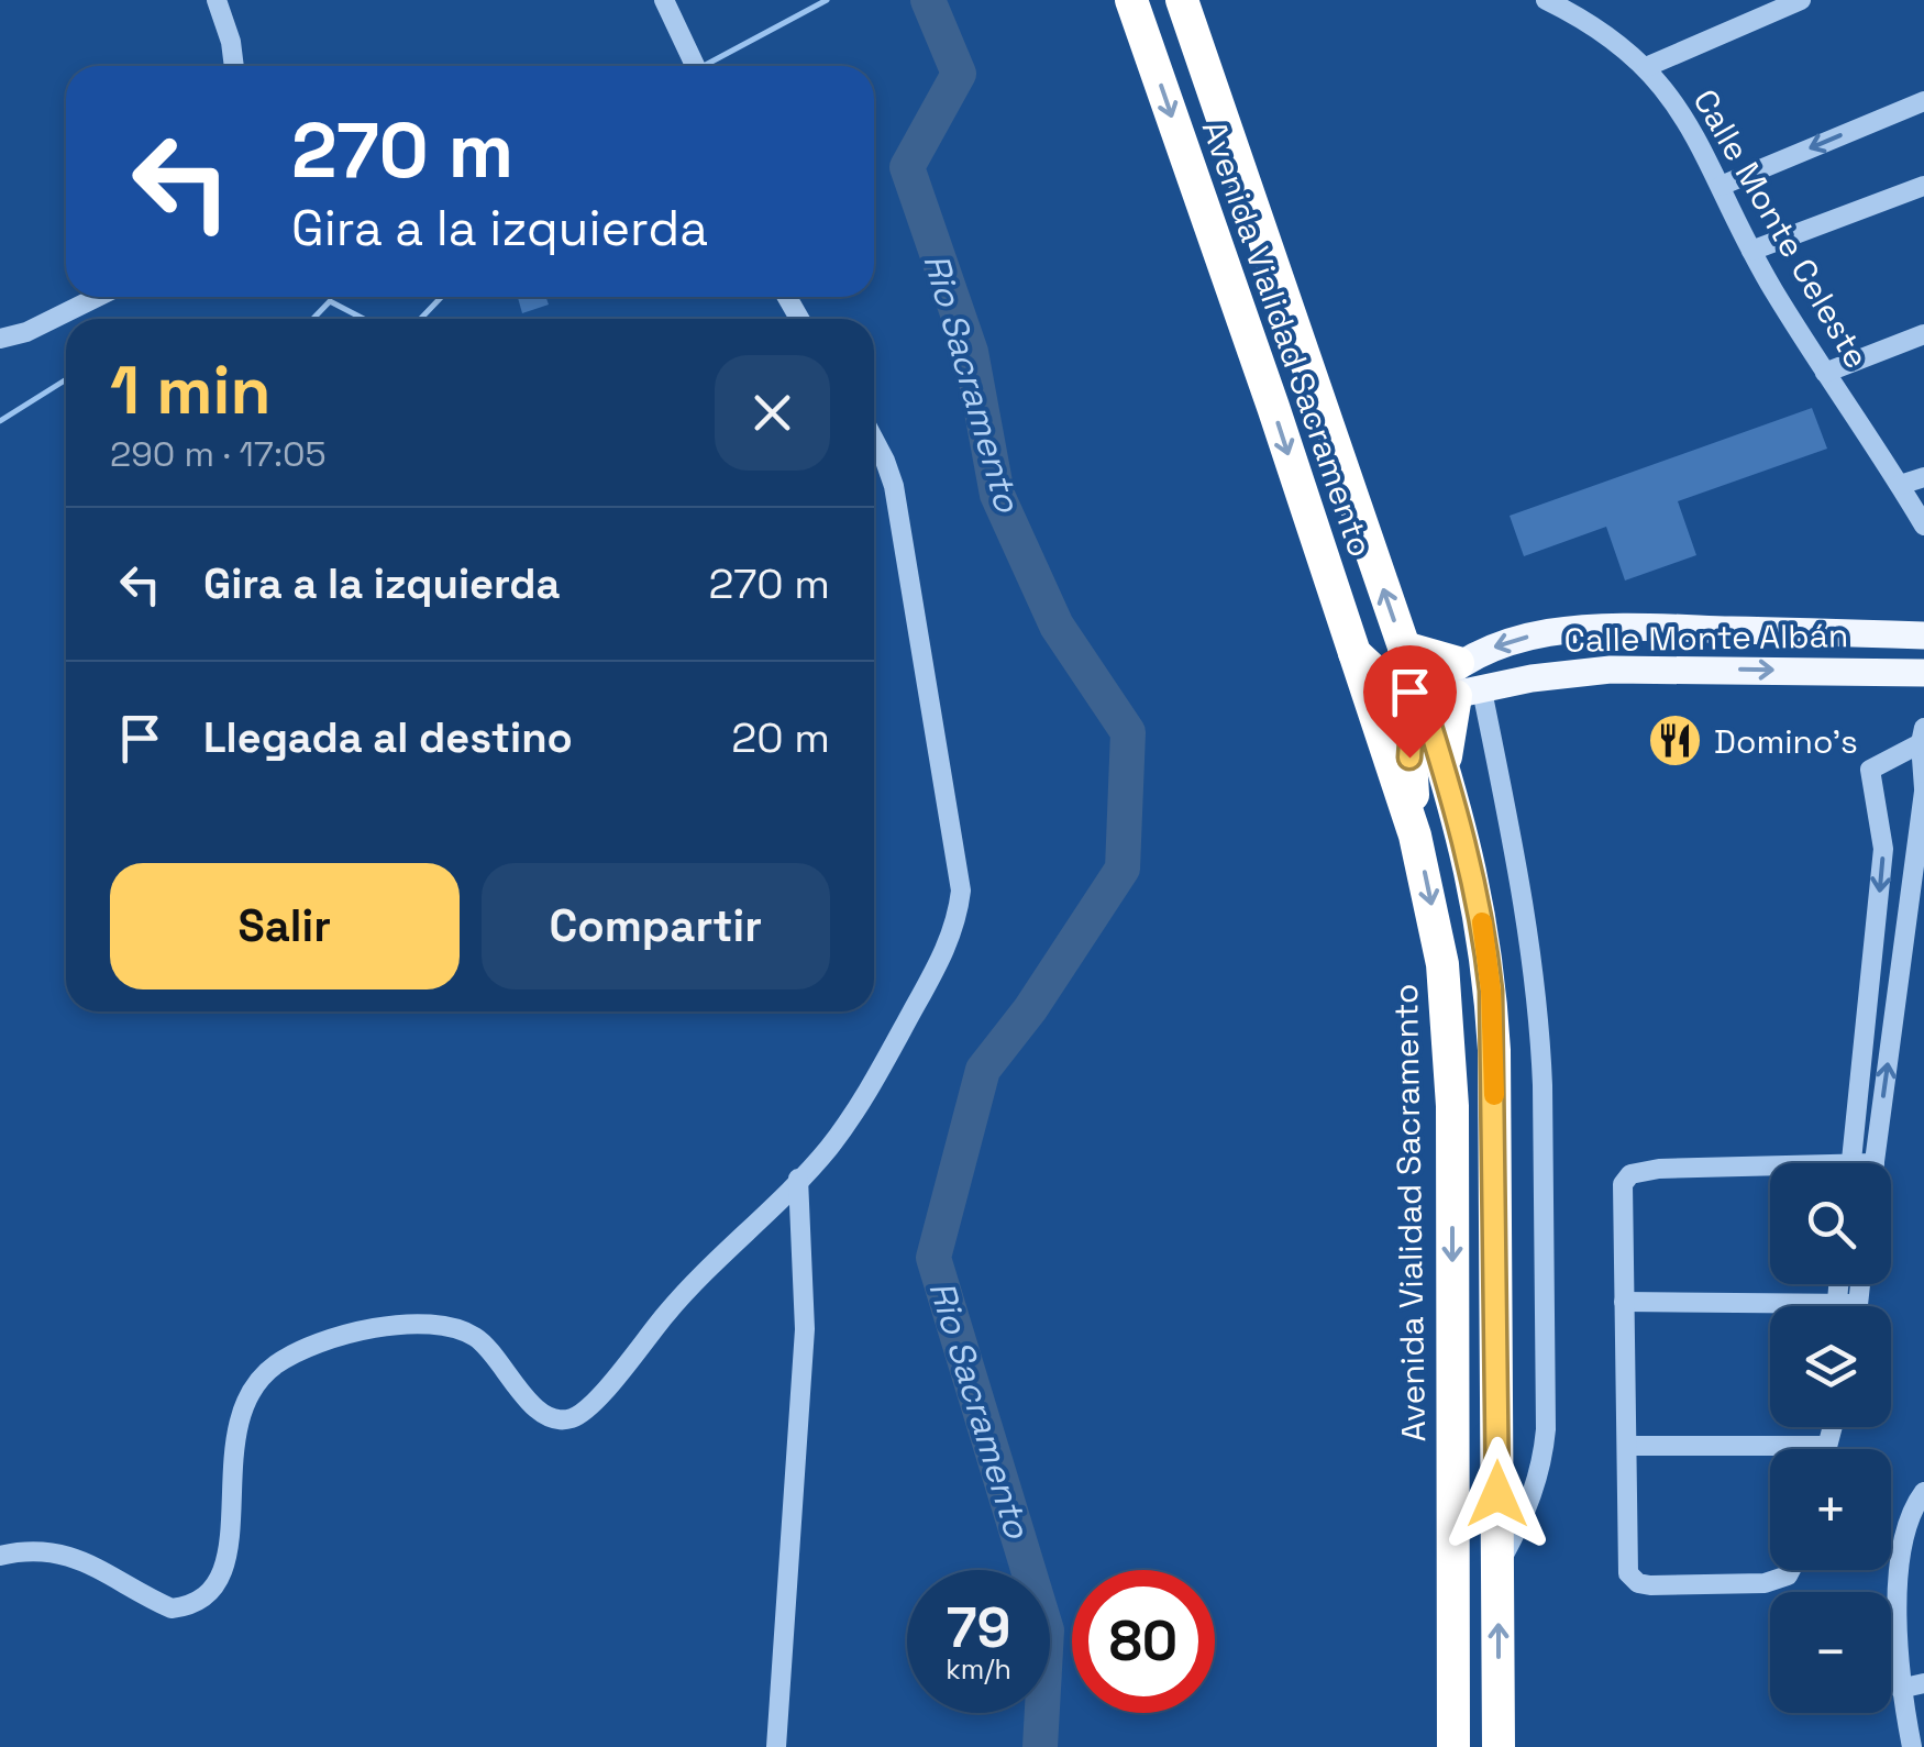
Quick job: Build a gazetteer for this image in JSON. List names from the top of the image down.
{
  "streets": {
    "highway": ["Avenida Vialidad Sacramento"],
    "main road": ["Calle Monte Albán"],
    "street": ["Calle Monte Celeste"]
  },
  "crossings": [
    ["Avenida Vialidad Sacramento", "Calle Monte Albán"]
  ],
  "water": ["Rio Sacramento"],
  "places": {
    "restaurant": ["Domino's"]
  },
  "page": {
    "turn": ["270 m", "Gira a la izquierda"],
    "heading": ["1 min", "290 m · 17:05"],
    "list": [
      {
        "name": "Gira a la izquierda",
        "value": "270 m"
      },
      {
        "name": "Llegada al destino",
        "value": "20 m"
      }
    ],
    "buttons": ["Salir", "Compartir"],
    "map_buttons": ["+", "−"],
    "speed": "79 km/h",
    "limit": "80"
  }
}
